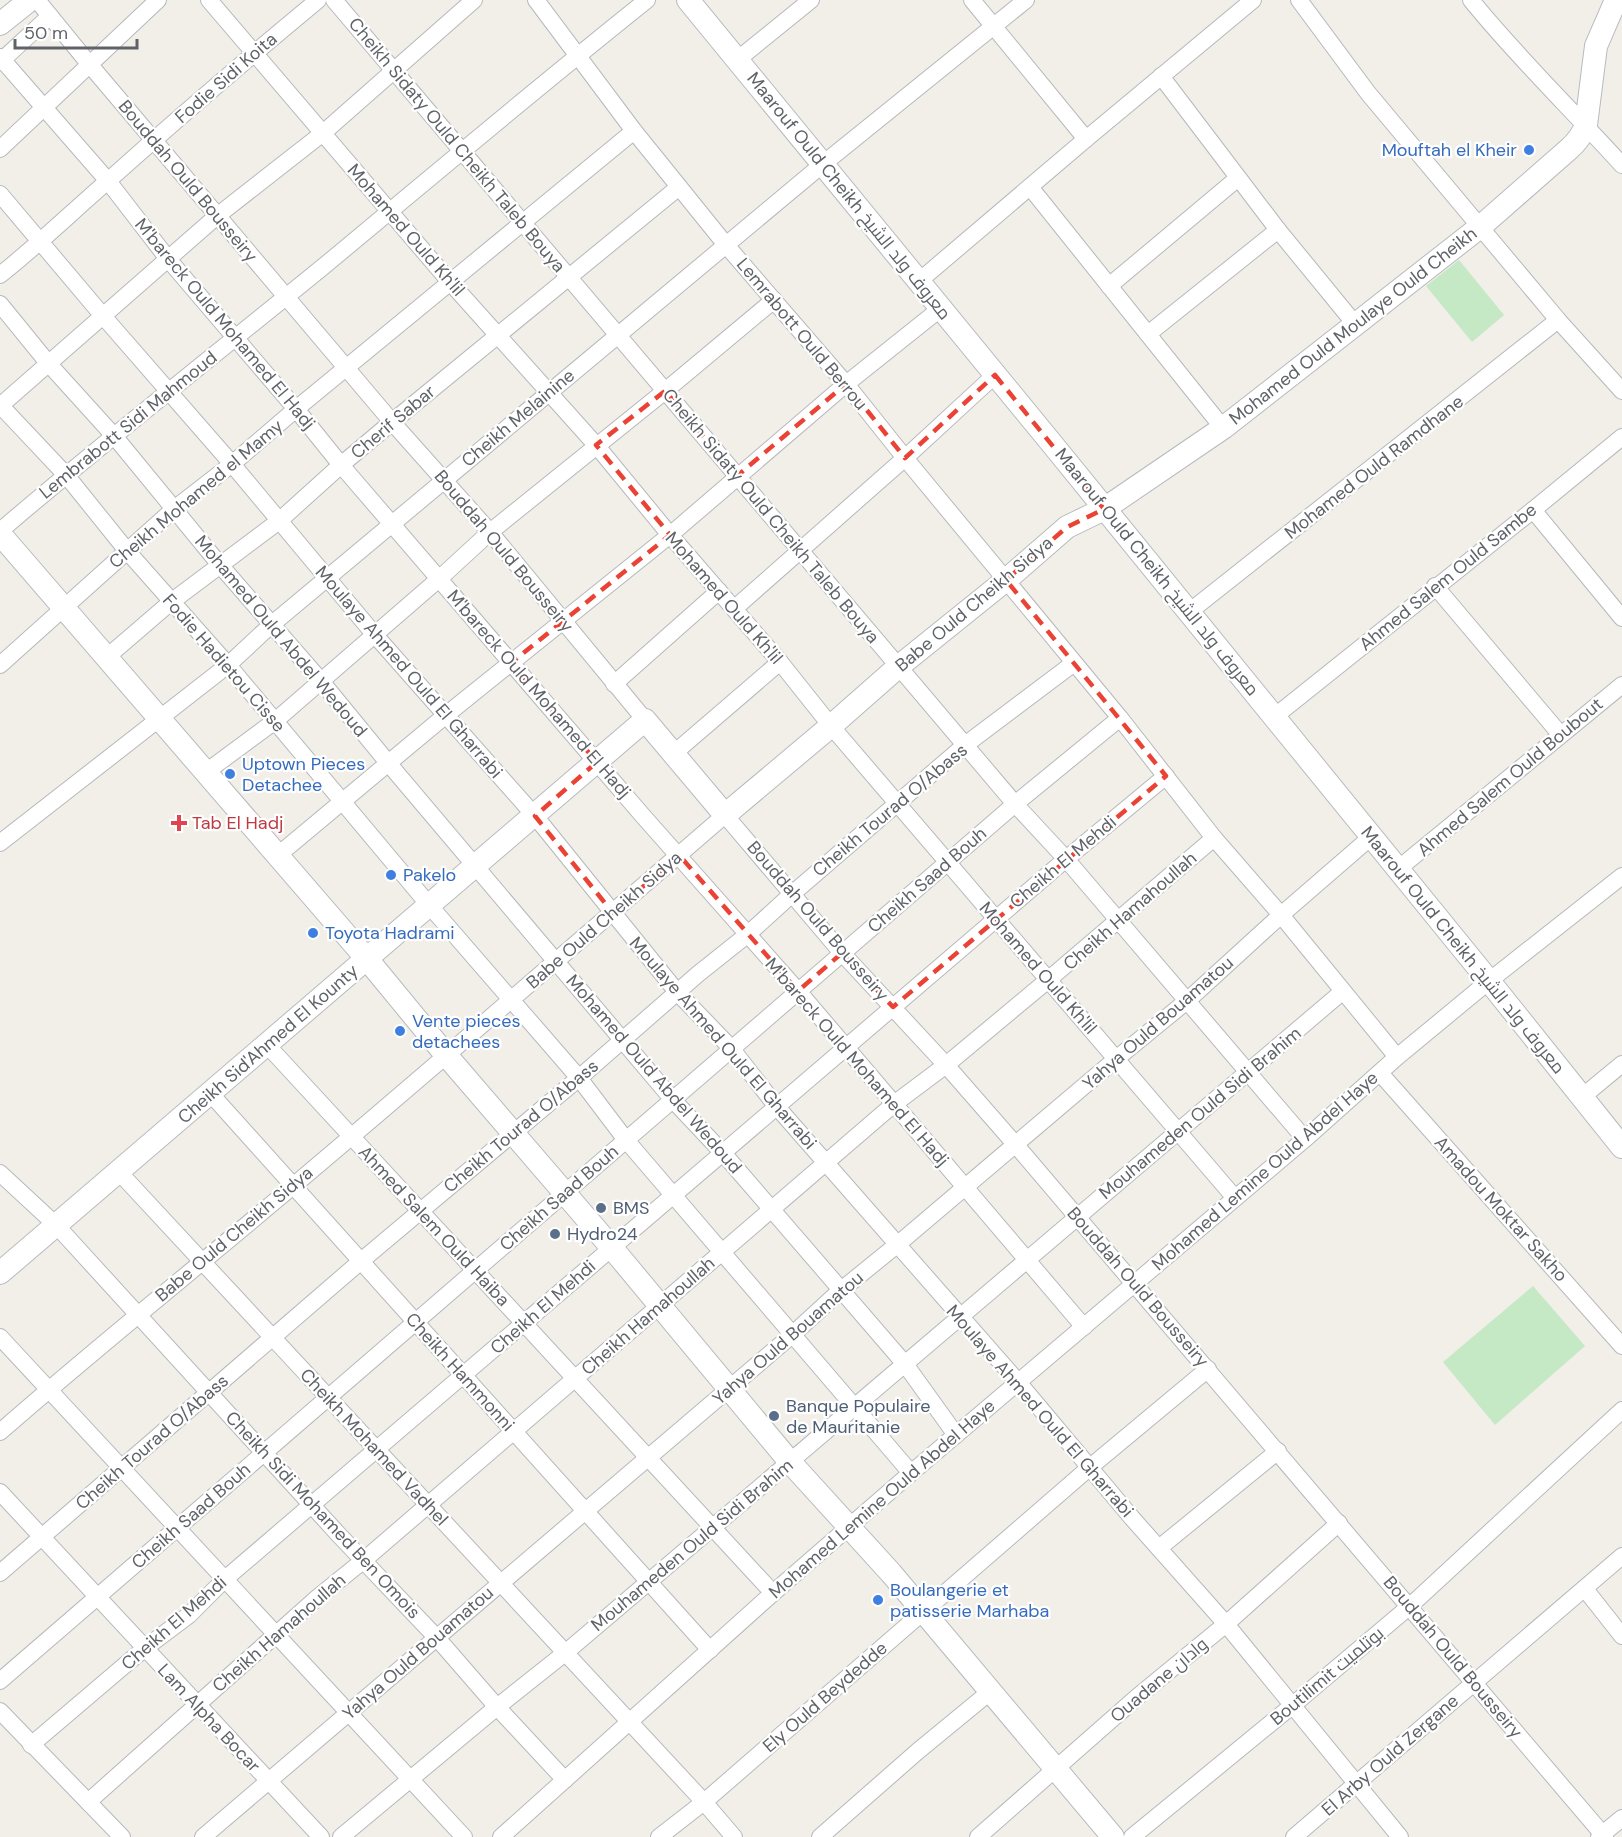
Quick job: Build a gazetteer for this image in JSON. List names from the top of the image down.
{
  "streets": {
    "street": [
      "Fodie Sidi Koita",
      "Cheikh Sidaty Ould Cheikh Taleb Bouya",
      "Bouddah Ould Bousseiry",
      "Maarouf Ould Cheikh معروف ولد الشيخ",
      "Mohamed Ould Kh'lil",
      "M'bareck Ould Mohamed El Hadj",
      "Mohamed Ould Moulaye Ould Cheikh",
      "Lemrabott Ould Berrou",
      "Cheikh Melainine",
      "Cherif Sabar",
      "Lembrabott Sidi Mahmoud",
      "Mohamed Ould Ramdhane",
      "Cheikh Mohamed el Mamy",
      "Ahmed Salem Ould Sambe",
      "Babe Ould Cheikh Sidya",
      "Mohamed Ould Abdel Wedoud",
      "Fodie Hadietou Cisse",
      "Moulaye Ahmed Ould El Gharrabi",
      "Ahmed Salem Ould Boubout",
      "Cheikh Tourad O/Abass",
      "Cheikh El Mehdi",
      "Cheikh Saad Bouh",
      "Cheikh Hamahoullah",
      "Yahya Ould Bouamatou",
      "Cheikh Sid'Ahmed El Kounty",
      "Mouhameden Ould Sidi Brahim",
      "Mohamed Lemine Ould Abdel Haye",
      "Amadou Moktar Sakho",
      "Ahmed Salem Ould Haiba",
      "Cheikh Hammonni",
      "Cheikh Mohamed Vadhel",
      "Cheikh Sidi Mohamed Ben Omois",
      "Boutilimit بوتلميت",
      "Ouadane وادان",
      "Ely Ould Beydedde",
      "Lam Alpha Bocar",
      "El Arby Ould Zergane"
    ]
  },
  "crossings": [
    ["Fodie Sidi Koita", "Bouddah Ould Bousseiry"],
    ["Fodie Sidi Koita", "Mohamed Ould Kh'lil"],
    ["Fodie Sidi Koita", "M'bareck Ould Mohamed El Hadj"],
    ["Fodie Sidi Koita", "Moulaye Ahmed Ould El Gharrabi"],
    ["Cheikh Sidaty Ould Cheikh Taleb Bouya", "Cheikh Melainine"],
    ["Cheikh Sidaty Ould Cheikh Taleb Bouya", "Cherif Sabar"],
    ["Cheikh Sidaty Ould Cheikh Taleb Bouya", "Lembrabott Sidi Mahmoud"],
    ["Cheikh Sidaty Ould Cheikh Taleb Bouya", "Cheikh Mohamed el Mamy"],
    ["Cheikh Sidaty Ould Cheikh Taleb Bouya", "Babe Ould Cheikh Sidya"],
    ["Cheikh Sidaty Ould Cheikh Taleb Bouya", "Cheikh Tourad O/Abass"],
    ["Cheikh Sidaty Ould Cheikh Taleb Bouya", "Cheikh El Mehdi"],
    ["Cheikh Sidaty Ould Cheikh Taleb Bouya", "Cheikh Saad Bouh"],
    ["Cheikh Sidaty Ould Cheikh Taleb Bouya", "Cheikh Hamahoullah"],
    ["Cheikh Sidaty Ould Cheikh Taleb Bouya", "Yahya Ould Bouamatou"],
    ["Cheikh Sidaty Ould Cheikh Taleb Bouya", "Mouhameden Ould Sidi Brahim"],
    ["Cheikh Sidaty Ould Cheikh Taleb Bouya", "Mohamed Lemine Ould Abdel Haye"],
    ["Bouddah Ould Bousseiry", "Cheikh Melainine"],
    ["Bouddah Ould Bousseiry", "Cherif Sabar"],
    ["Bouddah Ould Bousseiry", "Lembrabott Sidi Mahmoud"],
    ["Bouddah Ould Bousseiry", "Cheikh Mohamed el Mamy"],
    ["Bouddah Ould Bousseiry", "Babe Ould Cheikh Sidya"],
    ["Bouddah Ould Bousseiry", "Cheikh Tourad O/Abass"],
    ["Bouddah Ould Bousseiry", "Cheikh El Mehdi"],
    ["Bouddah Ould Bousseiry", "Cheikh Saad Bouh"],
    ["Bouddah Ould Bousseiry", "Cheikh Hamahoullah"],
    ["Bouddah Ould Bousseiry", "Yahya Ould Bouamatou"],
    ["Bouddah Ould Bousseiry", "Cheikh Sid'Ahmed El Kounty"],
    ["Bouddah Ould Bousseiry", "Mouhameden Ould Sidi Brahim"],
    ["Bouddah Ould Bousseiry", "Mohamed Lemine Ould Abdel Haye"],
    ["Bouddah Ould Bousseiry", "Boutilimit بوتلميت"],
    ["Bouddah Ould Bousseiry", "Ouadane وادان"],
    ["Bouddah Ould Bousseiry", "Ely Ould Beydedde"],
    ["Bouddah Ould Bousseiry", "El Arby Ould Zergane"],
    ["Maarouf Ould Cheikh معروف ولد الشيخ", "Mohamed Ould Moulaye Ould Cheikh"],
    ["Maarouf Ould Cheikh معروف ولد الشيخ", "Cheikh Melainine"],
    ["Maarouf Ould Cheikh معروف ولد الشيخ", "Mohamed Ould Ramdhane"],
    ["Maarouf Ould Cheikh معروف ولد الشيخ", "Ahmed Salem Ould Sambe"],
    ["Maarouf Ould Cheikh معروف ولد الشيخ", "Babe Ould Cheikh Sidya"],
    ["Maarouf Ould Cheikh معروف ولد الشيخ", "Ahmed Salem Ould Boubout"],
    ["Maarouf Ould Cheikh معروف ولد الشيخ", "Yahya Ould Bouamatou"],
    ["Maarouf Ould Cheikh معروف ولد الشيخ", "Mohamed Lemine Ould Abdel Haye"],
    ["Mohamed Ould Kh'lil", "Cheikh Melainine"],
    ["Mohamed Ould Kh'lil", "Cherif Sabar"],
    ["Mohamed Ould Kh'lil", "Lembrabott Sidi Mahmoud"],
    ["Mohamed Ould Kh'lil", "Cheikh Mohamed el Mamy"],
    ["Mohamed Ould Kh'lil", "Babe Ould Cheikh Sidya"],
    ["Mohamed Ould Kh'lil", "Cheikh Tourad O/Abass"],
    ["Mohamed Ould Kh'lil", "Cheikh El Mehdi"],
    ["Mohamed Ould Kh'lil", "Cheikh Saad Bouh"],
    ["Mohamed Ould Kh'lil", "Cheikh Hamahoullah"],
    ["Mohamed Ould Kh'lil", "Yahya Ould Bouamatou"],
    ["Mohamed Ould Kh'lil", "Mouhameden Ould Sidi Brahim"],
    ["Mohamed Ould Kh'lil", "Mohamed Lemine Ould Abdel Haye"],
    ["M'bareck Ould Mohamed El Hadj", "Cheikh Melainine"],
    ["M'bareck Ould Mohamed El Hadj", "Cherif Sabar"],
    ["M'bareck Ould Mohamed El Hadj", "Lembrabott Sidi Mahmoud"],
    ["M'bareck Ould Mohamed El Hadj", "Cheikh Mohamed el Mamy"],
    ["M'bareck Ould Mohamed El Hadj", "Babe Ould Cheikh Sidya"],
    ["M'bareck Ould Mohamed El Hadj", "Cheikh Tourad O/Abass"],
    ["M'bareck Ould Mohamed El Hadj", "Cheikh El Mehdi"],
    ["M'bareck Ould Mohamed El Hadj", "Cheikh Saad Bouh"],
    ["M'bareck Ould Mohamed El Hadj", "Cheikh Hamahoullah"],
    ["M'bareck Ould Mohamed El Hadj", "Yahya Ould Bouamatou"],
    ["M'bareck Ould Mohamed El Hadj", "Cheikh Sid'Ahmed El Kounty"],
    ["M'bareck Ould Mohamed El Hadj", "Mouhameden Ould Sidi Brahim"],
    ["M'bareck Ould Mohamed El Hadj", "Mohamed Lemine Ould Abdel Haye"],
    ["Mohamed Ould Moulaye Ould Cheikh", "Babe Ould Cheikh Sidya"],
    ["Lemrabott Ould Berrou", "Cheikh Melainine"],
    ["Lemrabott Ould Berrou", "Cherif Sabar"],
    ["Lemrabott Ould Berrou", "Lembrabott Sidi Mahmoud"],
    ["Lemrabott Ould Berrou", "Cheikh Mohamed el Mamy"],
    ["Lemrabott Ould Berrou", "Babe Ould Cheikh Sidya"],
    ["Lemrabott Ould Berrou", "Cheikh Tourad O/Abass"],
    ["Lemrabott Ould Berrou", "Cheikh El Mehdi"],
    ["Lemrabott Ould Berrou", "Cheikh Saad Bouh"],
    ["Lemrabott Ould Berrou", "Cheikh Hamahoullah"],
    ["Lemrabott Ould Berrou", "Yahya Ould Bouamatou"],
    ["Lemrabott Ould Berrou", "Mouhameden Ould Sidi Brahim"],
    ["Lemrabott Ould Berrou", "Mohamed Lemine Ould Abdel Haye"],
    ["Cheikh Melainine", "Mohamed Ould Abdel Wedoud"],
    ["Cheikh Melainine", "Fodie Hadietou Cisse"],
    ["Cheikh Melainine", "Moulaye Ahmed Ould El Gharrabi"],
    ["Cherif Sabar", "Mohamed Ould Abdel Wedoud"],
    ["Cherif Sabar", "Fodie Hadietou Cisse"],
    ["Cherif Sabar", "Moulaye Ahmed Ould El Gharrabi"],
    ["Lembrabott Sidi Mahmoud", "Mohamed Ould Abdel Wedoud"],
    ["Lembrabott Sidi Mahmoud", "Fodie Hadietou Cisse"],
    ["Lembrabott Sidi Mahmoud", "Moulaye Ahmed Ould El Gharrabi"],
    ["Cheikh Mohamed el Mamy", "Mohamed Ould Abdel Wedoud"],
    ["Cheikh Mohamed el Mamy", "Fodie Hadietou Cisse"],
    ["Cheikh Mohamed el Mamy", "Moulaye Ahmed Ould El Gharrabi"],
    ["Babe Ould Cheikh Sidya", "Mohamed Ould Abdel Wedoud"],
    ["Babe Ould Cheikh Sidya", "Fodie Hadietou Cisse"],
    ["Babe Ould Cheikh Sidya", "Moulaye Ahmed Ould El Gharrabi"],
    ["Babe Ould Cheikh Sidya", "Ahmed Salem Ould Haiba"],
    ["Babe Ould Cheikh Sidya", "Cheikh Hammonni"],
    ["Babe Ould Cheikh Sidya", "Cheikh Mohamed Vadhel"],
    ["Babe Ould Cheikh Sidya", "Cheikh Sidi Mohamed Ben Omois"],
    ["Mohamed Ould Abdel Wedoud", "Cheikh Tourad O/Abass"],
    ["Mohamed Ould Abdel Wedoud", "Cheikh El Mehdi"],
    ["Mohamed Ould Abdel Wedoud", "Cheikh Saad Bouh"],
    ["Mohamed Ould Abdel Wedoud", "Cheikh Hamahoullah"],
    ["Mohamed Ould Abdel Wedoud", "Yahya Ould Bouamatou"],
    ["Mohamed Ould Abdel Wedoud", "Cheikh Sid'Ahmed El Kounty"],
    ["Mohamed Ould Abdel Wedoud", "Mouhameden Ould Sidi Brahim"],
    ["Mohamed Ould Abdel Wedoud", "Mohamed Lemine Ould Abdel Haye"],
    ["Fodie Hadietou Cisse", "Cheikh Tourad O/Abass"],
    ["Fodie Hadietou Cisse", "Cheikh El Mehdi"],
    ["Fodie Hadietou Cisse", "Cheikh Saad Bouh"],
    ["Fodie Hadietou Cisse", "Cheikh Hamahoullah"],
    ["Fodie Hadietou Cisse", "Yahya Ould Bouamatou"],
    ["Fodie Hadietou Cisse", "Cheikh Sid'Ahmed El Kounty"],
    ["Fodie Hadietou Cisse", "Mouhameden Ould Sidi Brahim"],
    ["Fodie Hadietou Cisse", "Mohamed Lemine Ould Abdel Haye"],
    ["Moulaye Ahmed Ould El Gharrabi", "Cheikh Tourad O/Abass"],
    ["Moulaye Ahmed Ould El Gharrabi", "Cheikh El Mehdi"],
    ["Moulaye Ahmed Ould El Gharrabi", "Cheikh Saad Bouh"],
    ["Moulaye Ahmed Ould El Gharrabi", "Cheikh Hamahoullah"],
    ["Moulaye Ahmed Ould El Gharrabi", "Yahya Ould Bouamatou"],
    ["Moulaye Ahmed Ould El Gharrabi", "Cheikh Sid'Ahmed El Kounty"],
    ["Moulaye Ahmed Ould El Gharrabi", "Mouhameden Ould Sidi Brahim"],
    ["Moulaye Ahmed Ould El Gharrabi", "Mohamed Lemine Ould Abdel Haye"],
    ["Moulaye Ahmed Ould El Gharrabi", "Boutilimit بوتلميت"],
    ["Moulaye Ahmed Ould El Gharrabi", "Ouadane وادان"],
    ["Moulaye Ahmed Ould El Gharrabi", "Ely Ould Beydedde"],
    ["Moulaye Ahmed Ould El Gharrabi", "El Arby Ould Zergane"],
    ["Cheikh Tourad O/Abass", "Ahmed Salem Ould Haiba"],
    ["Cheikh Tourad O/Abass", "Cheikh Hammonni"],
    ["Cheikh Tourad O/Abass", "Cheikh Mohamed Vadhel"],
    ["Cheikh Tourad O/Abass", "Cheikh Sidi Mohamed Ben Omois"],
    ["Cheikh Tourad O/Abass", "Lam Alpha Bocar"],
    ["Cheikh El Mehdi", "Ahmed Salem Ould Haiba"],
    ["Cheikh El Mehdi", "Cheikh Hammonni"],
    ["Cheikh El Mehdi", "Cheikh Mohamed Vadhel"],
    ["Cheikh El Mehdi", "Cheikh Sidi Mohamed Ben Omois"],
    ["Cheikh El Mehdi", "Lam Alpha Bocar"],
    ["Cheikh Saad Bouh", "Ahmed Salem Ould Haiba"],
    ["Cheikh Saad Bouh", "Cheikh Hammonni"],
    ["Cheikh Saad Bouh", "Cheikh Mohamed Vadhel"],
    ["Cheikh Saad Bouh", "Cheikh Sidi Mohamed Ben Omois"],
    ["Cheikh Saad Bouh", "Lam Alpha Bocar"],
    ["Cheikh Hamahoullah", "Ahmed Salem Ould Haiba"],
    ["Cheikh Hamahoullah", "Cheikh Hammonni"],
    ["Cheikh Hamahoullah", "Cheikh Mohamed Vadhel"],
    ["Cheikh Hamahoullah", "Cheikh Sidi Mohamed Ben Omois"],
    ["Cheikh Hamahoullah", "Lam Alpha Bocar"],
    ["Yahya Ould Bouamatou", "Ahmed Salem Ould Haiba"],
    ["Yahya Ould Bouamatou", "Cheikh Hammonni"],
    ["Yahya Ould Bouamatou", "Cheikh Mohamed Vadhel"],
    ["Yahya Ould Bouamatou", "Cheikh Sidi Mohamed Ben Omois"],
    ["Yahya Ould Bouamatou", "Lam Alpha Bocar"],
    ["Cheikh Sid'Ahmed El Kounty", "Ahmed Salem Ould Haiba"],
    ["Cheikh Sid'Ahmed El Kounty", "Cheikh Hammonni"],
    ["Cheikh Sid'Ahmed El Kounty", "Cheikh Mohamed Vadhel"],
    ["Cheikh Sid'Ahmed El Kounty", "Cheikh Sidi Mohamed Ben Omois"],
    ["Mouhameden Ould Sidi Brahim", "Ahmed Salem Ould Haiba"],
    ["Mouhameden Ould Sidi Brahim", "Cheikh Hammonni"],
    ["Mouhameden Ould Sidi Brahim", "Cheikh Mohamed Vadhel"],
    ["Mouhameden Ould Sidi Brahim", "Cheikh Sidi Mohamed Ben Omois"],
    ["Mohamed Lemine Ould Abdel Haye", "Amadou Moktar Sakho"],
    ["Mohamed Lemine Ould Abdel Haye", "Ahmed Salem Ould Haiba"],
    ["Mohamed Lemine Ould Abdel Haye", "Cheikh Hammonni"],
    ["Mohamed Lemine Ould Abdel Haye", "Cheikh Mohamed Vadhel"],
    ["Mohamed Lemine Ould Abdel Haye", "Cheikh Sidi Mohamed Ben Omois"],
    ["Cheikh Mohamed Vadhel", "Ely Ould Beydedde"]
  ],
  "places": {
    "other": [
      "Mouftah el Kheir",
      "Uptown Pieces Detachee",
      "Pakelo",
      "Toyota Hadrami",
      "Vente pieces detachees",
      "BMS",
      "Hydro24",
      "Banque Populaire de Mauritanie",
      "Boulangerie et patisserie Marhaba"
    ],
    "health": ["Tab El Hadj"]
  },
  "scale_bar": "50 m"
}
